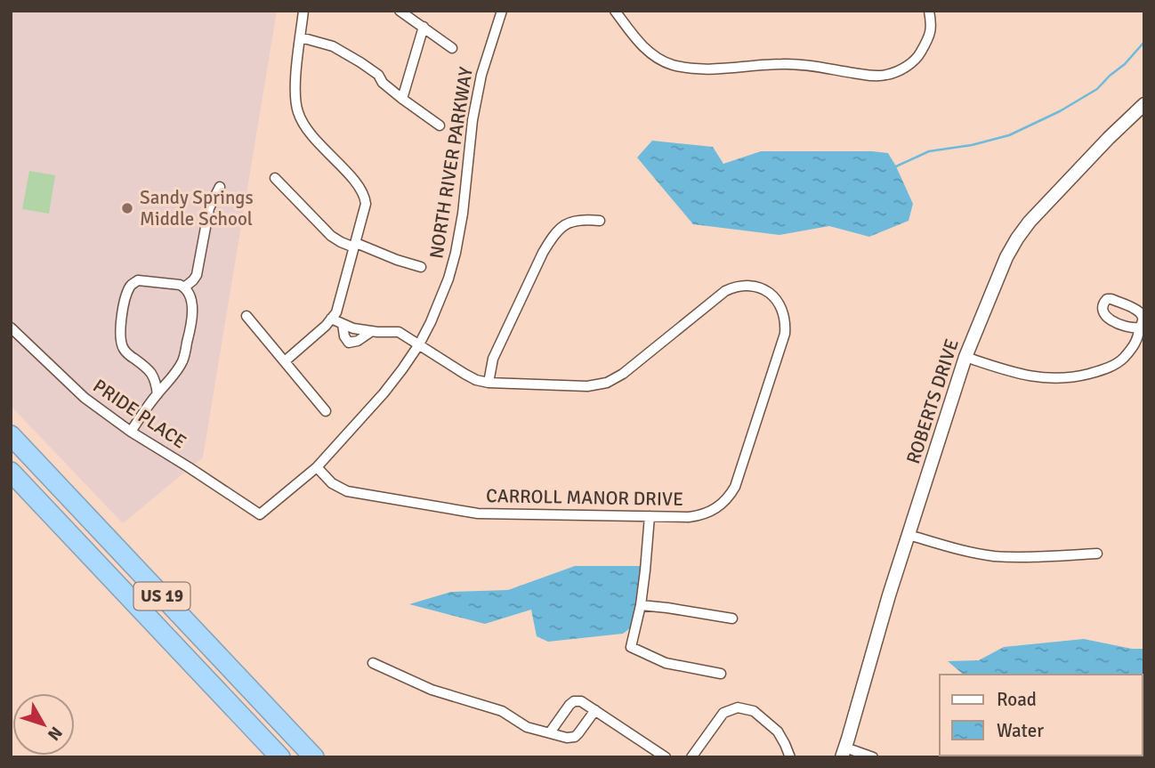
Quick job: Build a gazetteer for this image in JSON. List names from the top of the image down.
{
  "streets": {
    "highway": ["US 19"],
    "street": [
      "NORTH RIVER PARKWAY",
      "ROBERTS DRIVE",
      "PRIDE PLACE",
      "CARROLL MANOR DRIVE"
    ]
  },
  "crossings": [
    ["NORTH RIVER PARKWAY", "PRIDE PLACE"],
    ["NORTH RIVER PARKWAY", "CARROLL MANOR DRIVE"]
  ],
  "places": ["Sandy Springs Middle School"],
  "legend": ["Road", "Water"],
  "north": "bottom right"
}
